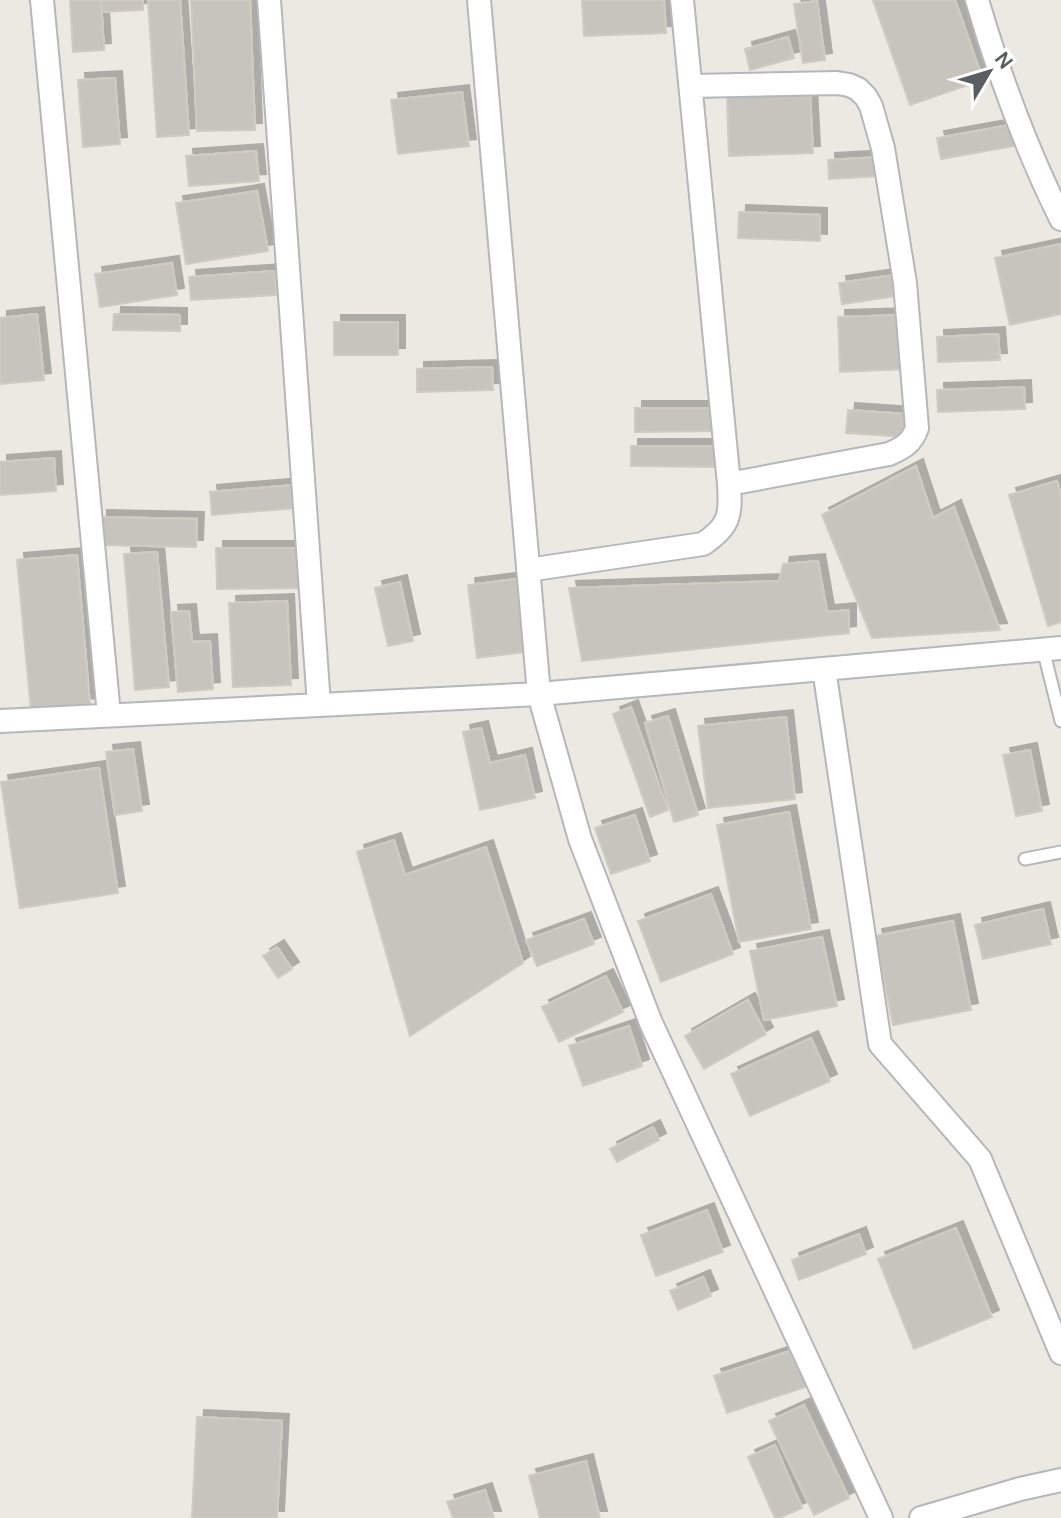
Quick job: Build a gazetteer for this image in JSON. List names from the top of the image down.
{
  "north": "top right"
}
